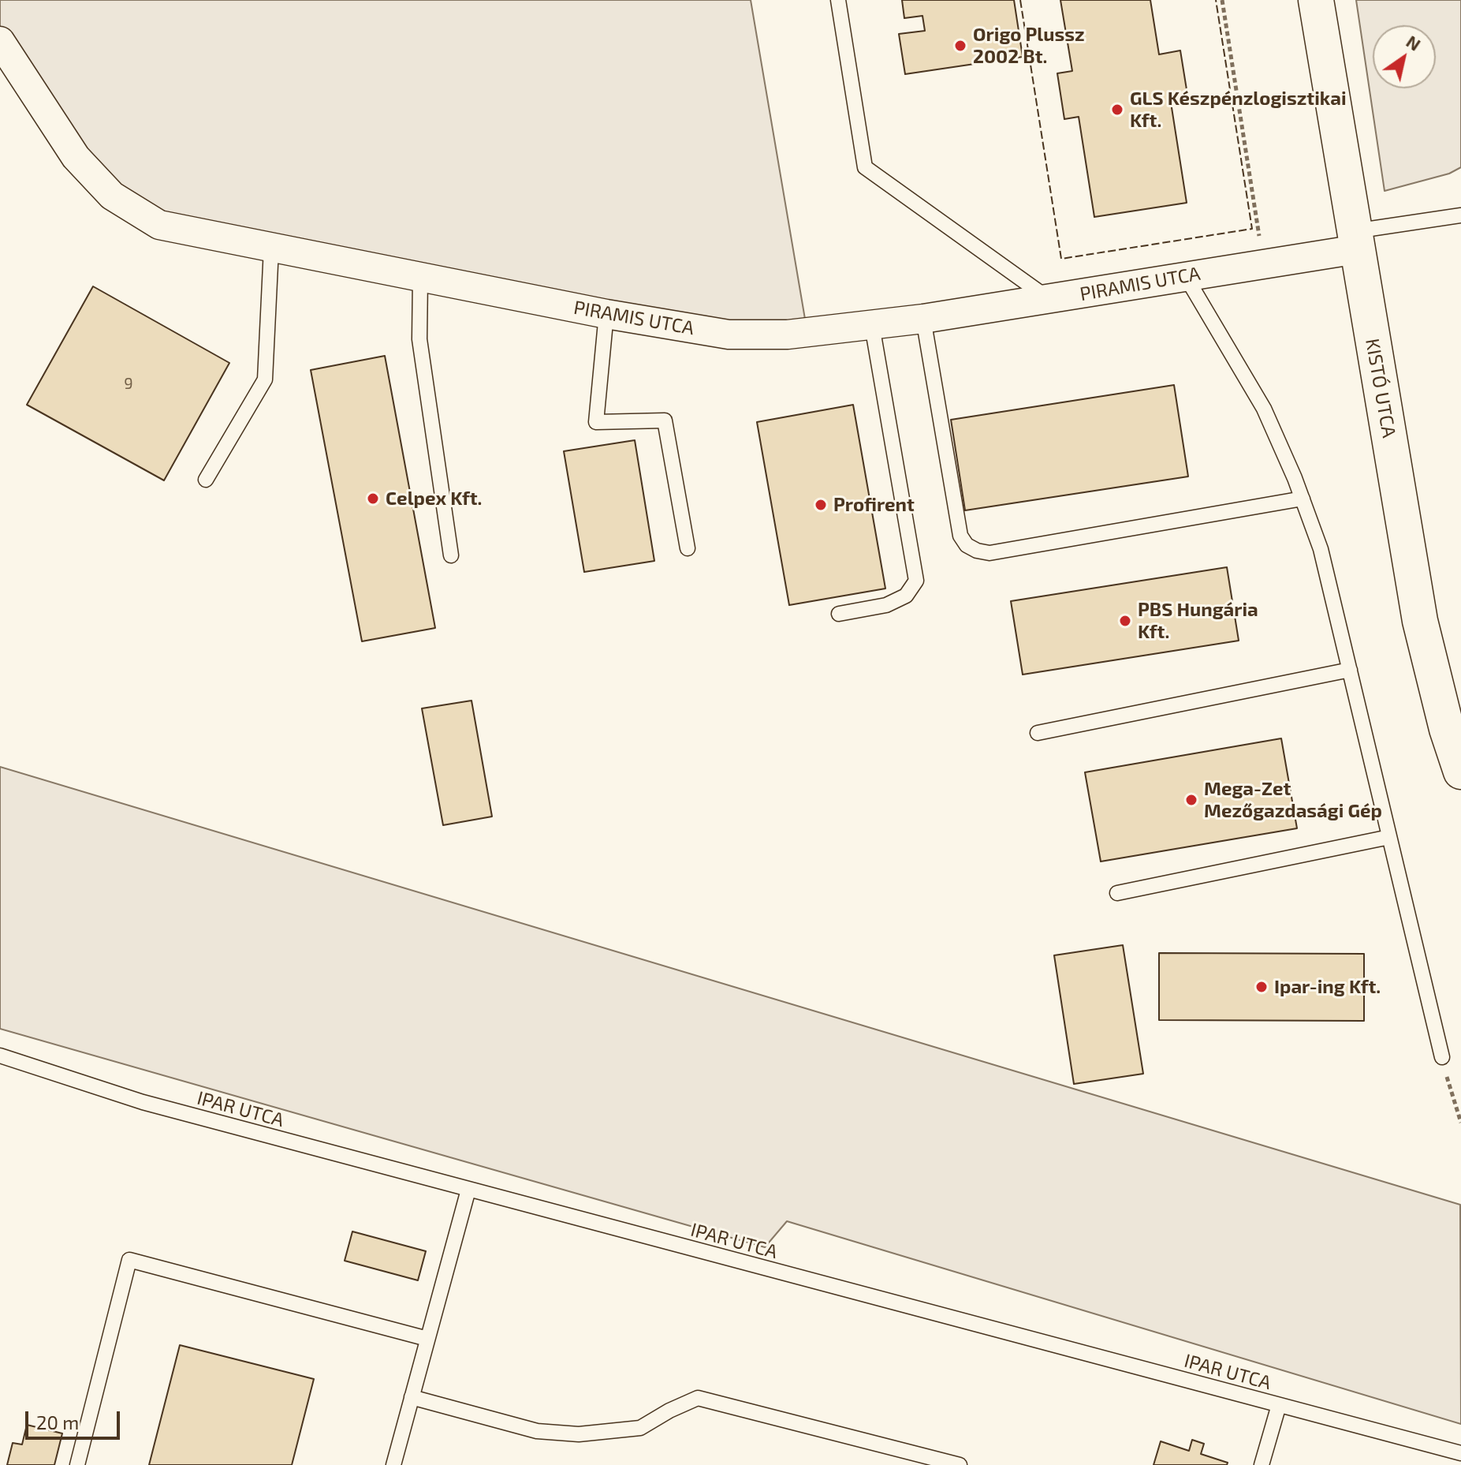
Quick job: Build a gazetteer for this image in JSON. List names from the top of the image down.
{
  "streets": {
    "street": ["PIRAMIS UTCA", "KISTÓ UTCA"],
    "lane": ["IPAR UTCA"]
  },
  "crossings": [
    ["PIRAMIS UTCA", "KISTÓ UTCA"]
  ],
  "places": [
    "Origo Plussz 2002 Bt.",
    "GLS Készpénzlogisztikai Kft.",
    "Celpex Kft.",
    "Profirent",
    "PBS Hungária Kft.",
    "Mega-Zet Mezőgazdasági Gép",
    "Ipar-ing Kft."
  ],
  "house_numbers": ["9"],
  "scale_bar": "20 m",
  "north": "top right"
}
